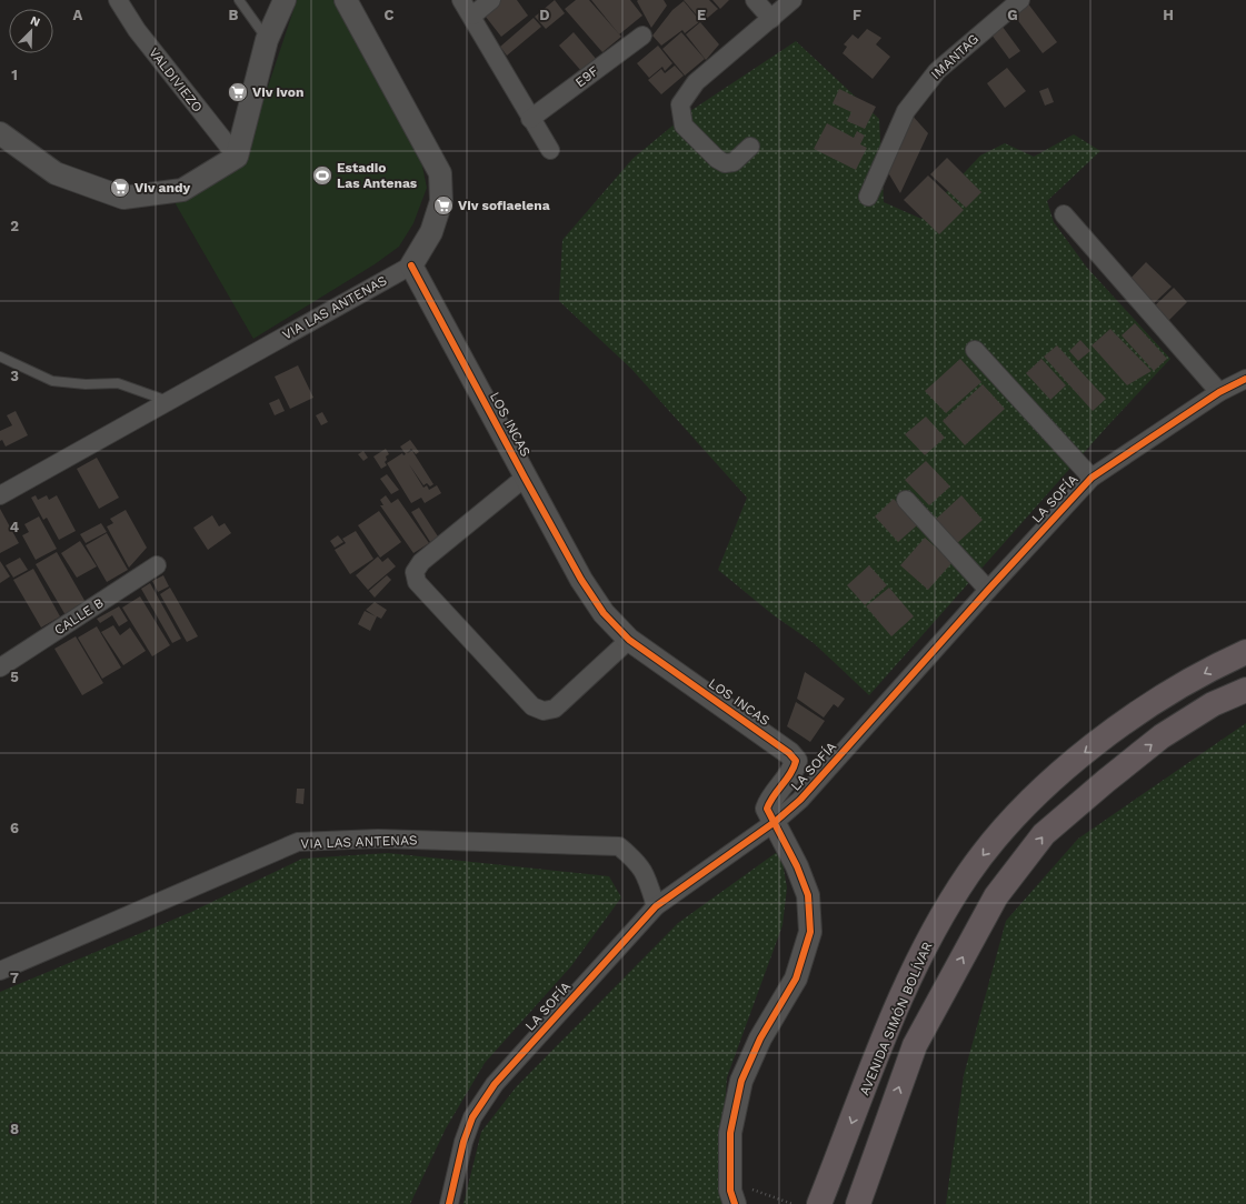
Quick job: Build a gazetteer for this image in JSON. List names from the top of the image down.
{
  "streets": {
    "highway": ["AVENIDA SIMÓN BOLÍVAR"],
    "street": [
      "IMANTAG",
      "E9F",
      "VALDIVIEZO",
      "VIA LAS ANTENAS",
      "LOS INCAS",
      "LA SOFÍA",
      "CALLE B"
    ]
  },
  "crossings": [
    ["VIA LAS ANTENAS", "LOS INCAS"],
    ["VIA LAS ANTENAS", "LA SOFÍA"],
    ["LOS INCAS", "LA SOFÍA"]
  ],
  "places": {
    "supermarket": ["Viv ivon", "Viv andy", "Viv sofiaelena"],
    "sports": ["Estadio Las Antenas"]
  },
  "north": "top right",
  "grid": {
    "columns": [
      "A",
      "B",
      "C",
      "D",
      "E",
      "F",
      "G",
      "H"
    ],
    "rows": [
      "1",
      "2",
      "3",
      "4",
      "5",
      "6",
      "7",
      "8"
    ]
  }
}
